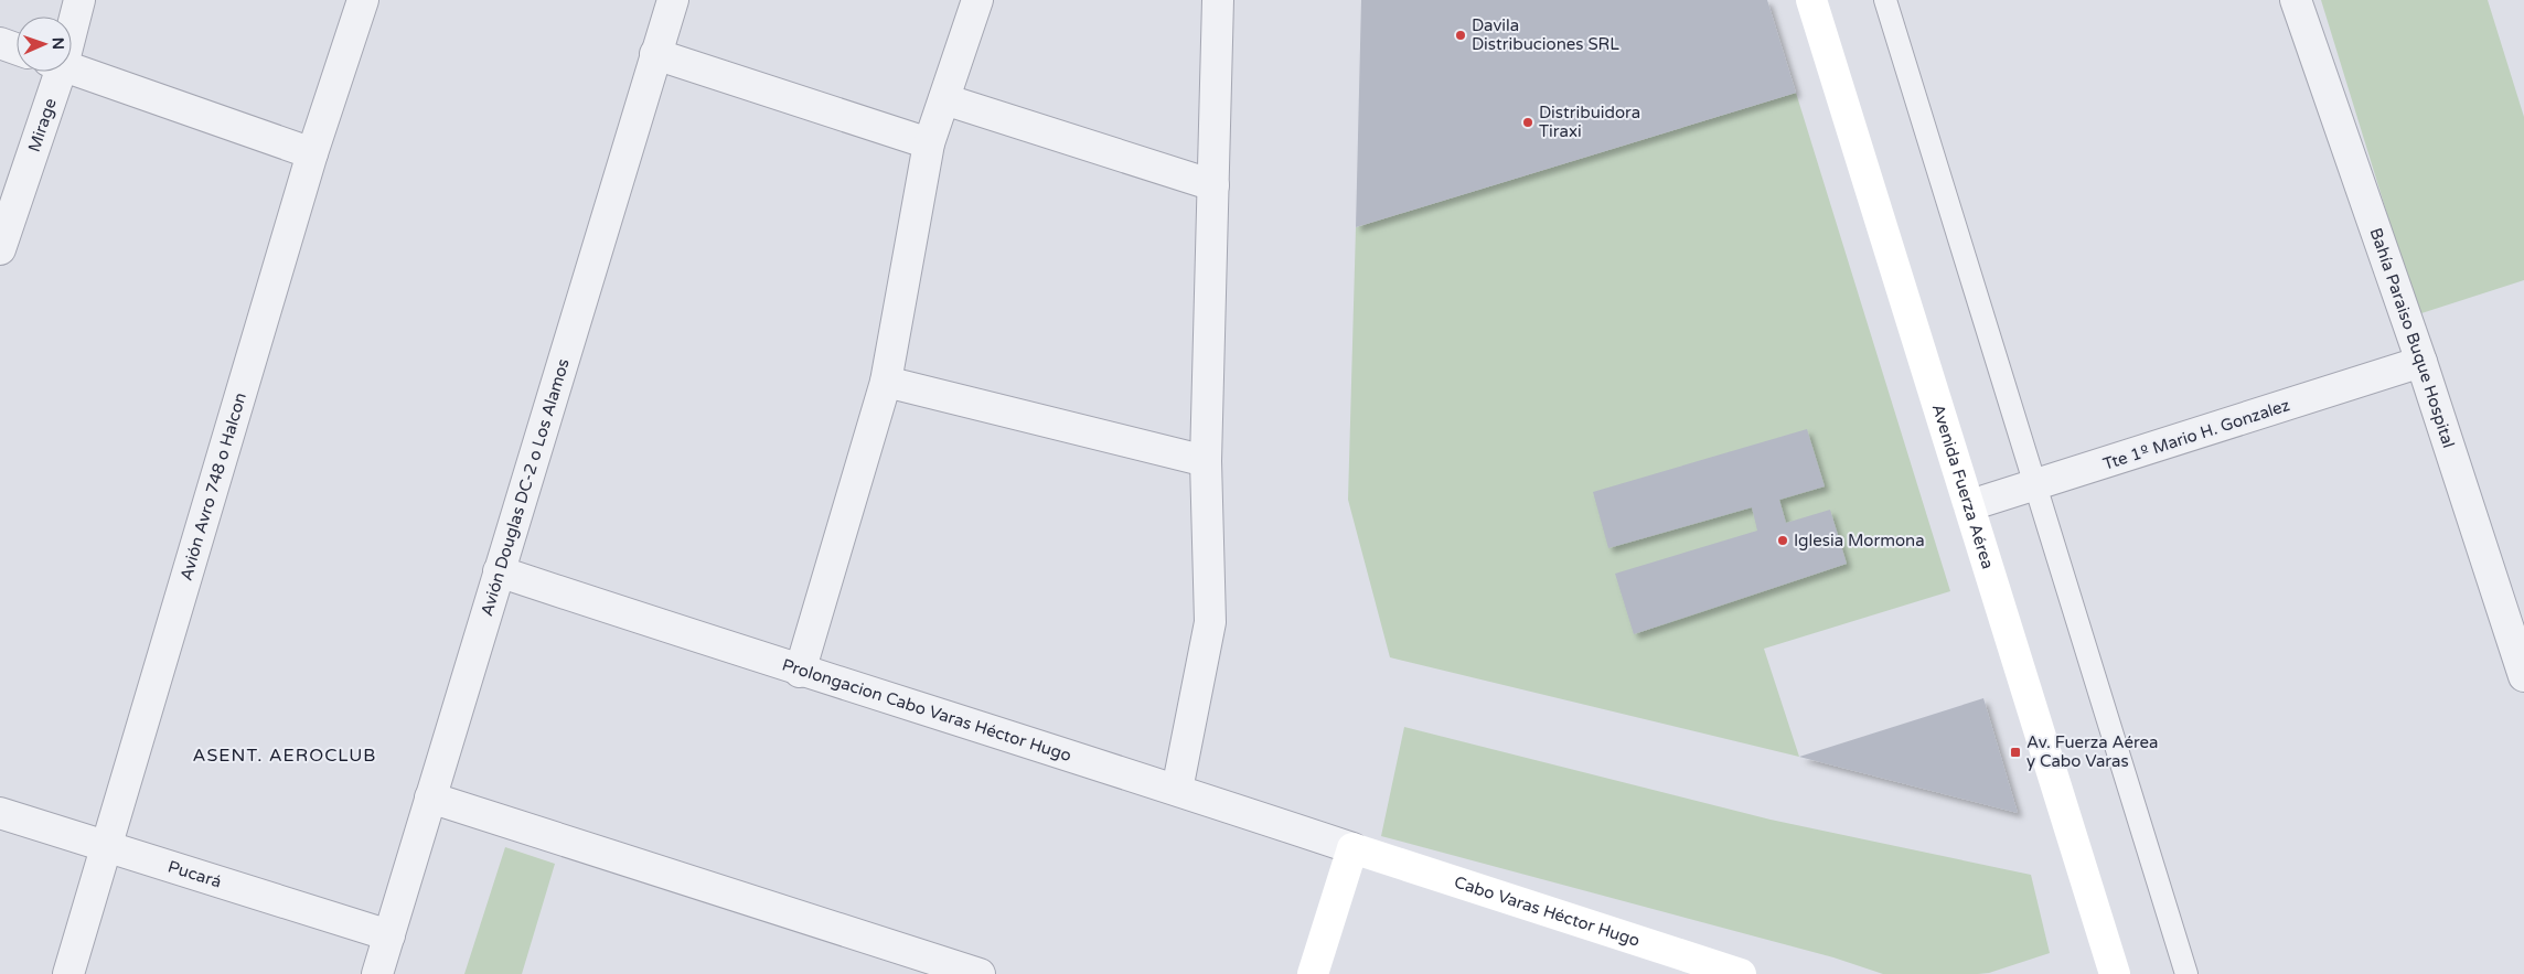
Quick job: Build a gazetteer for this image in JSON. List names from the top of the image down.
{
  "streets": {
    "main road": ["Avenida Fuerza Aérea", "Cabo Varas Héctor Hugo"],
    "street": [
      "Mirage",
      "Bahía Paraiso Buque Hospital",
      "Tte 1º Mario H. Gonzalez",
      "Avión Avro 748 o Halcon",
      "Avión Douglas DC-2 o Los Alamos",
      "Prolongacion Cabo Varas Héctor Hugo",
      "Pucará"
    ]
  },
  "crossings": [
    ["Bahía Paraiso Buque Hospital", "Tte 1º Mario H. Gonzalez"],
    ["Tte 1º Mario H. Gonzalez", "Avenida Fuerza Aérea"],
    ["Avión Avro 748 o Halcon", "Pucará"],
    ["Avión Douglas DC-2 o Los Alamos", "Prolongacion Cabo Varas Héctor Hugo"],
    ["Avión Douglas DC-2 o Los Alamos", "Pucará"],
    ["Prolongacion Cabo Varas Héctor Hugo", "Cabo Varas Héctor Hugo"]
  ],
  "districts": ["ASENT. AEROCLUB"],
  "places": {
    "other": ["Davila Distribuciones SRL", "Distribuidora Tiraxi", "Iglesia Mormona"],
    "transit": ["Av. Fuerza Aérea y Cabo Varas"]
  },
  "north": "right"
}
